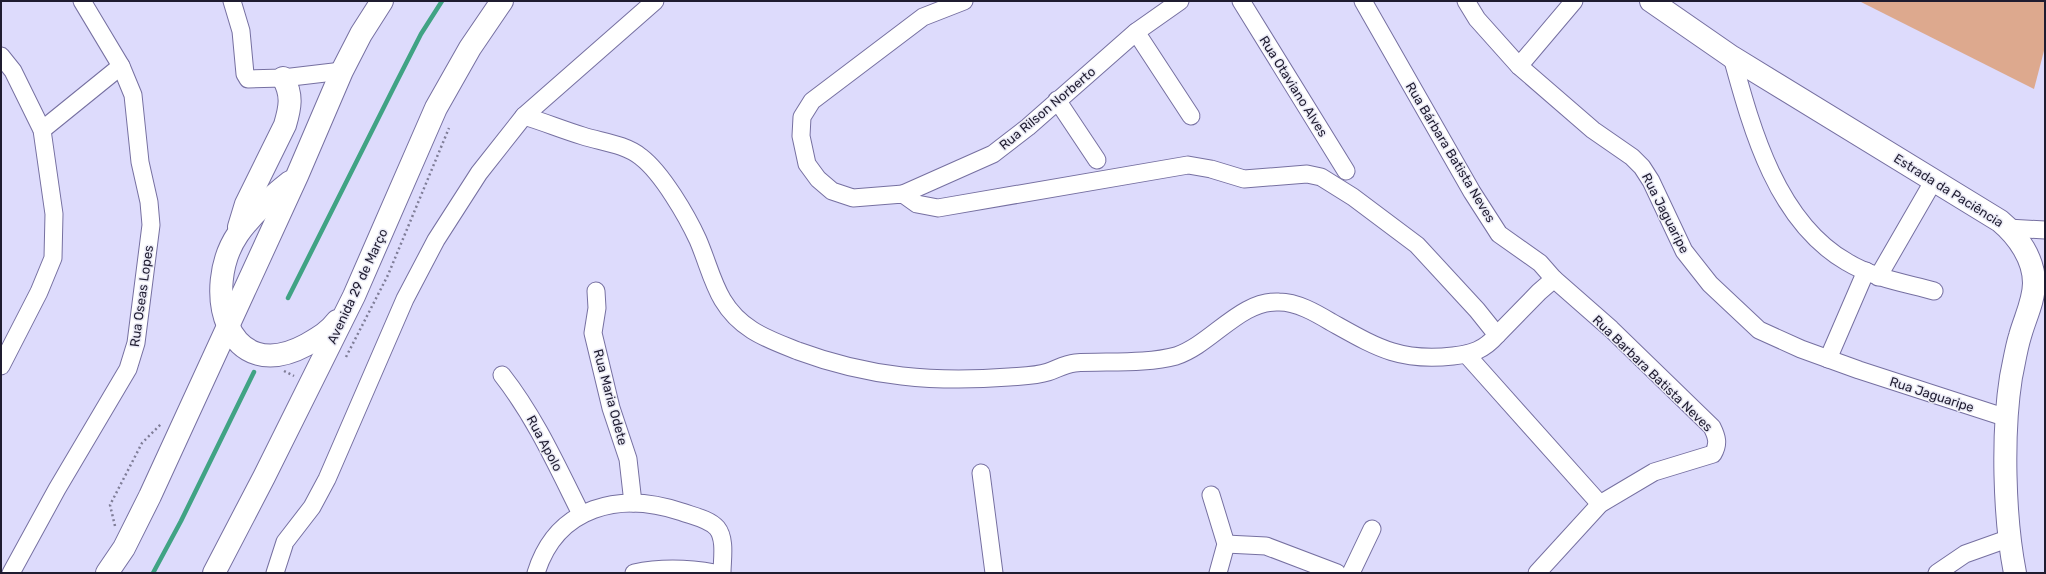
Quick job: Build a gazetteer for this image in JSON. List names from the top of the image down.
{
  "streets": {
    "main road": ["Estrada da Paciência", "Avenida 29 de Março"],
    "street": [
      "Rua Otaviano Alves",
      "Rua Rilson Norberto",
      "Rua Bárbara Batista Neves",
      "Rua Jaguaripe",
      "Rua Oseas Lopes",
      "Rua Barbara Batista Neves",
      "Rua Maria Odete",
      "Rua Apolo"
    ]
  },
  "crossings": [
    ["Rua Bárbara Batista Neves", "Rua Barbara Batista Neves"],
    ["Estrada da Paciência", "Rua Jaguaripe"]
  ]
}
